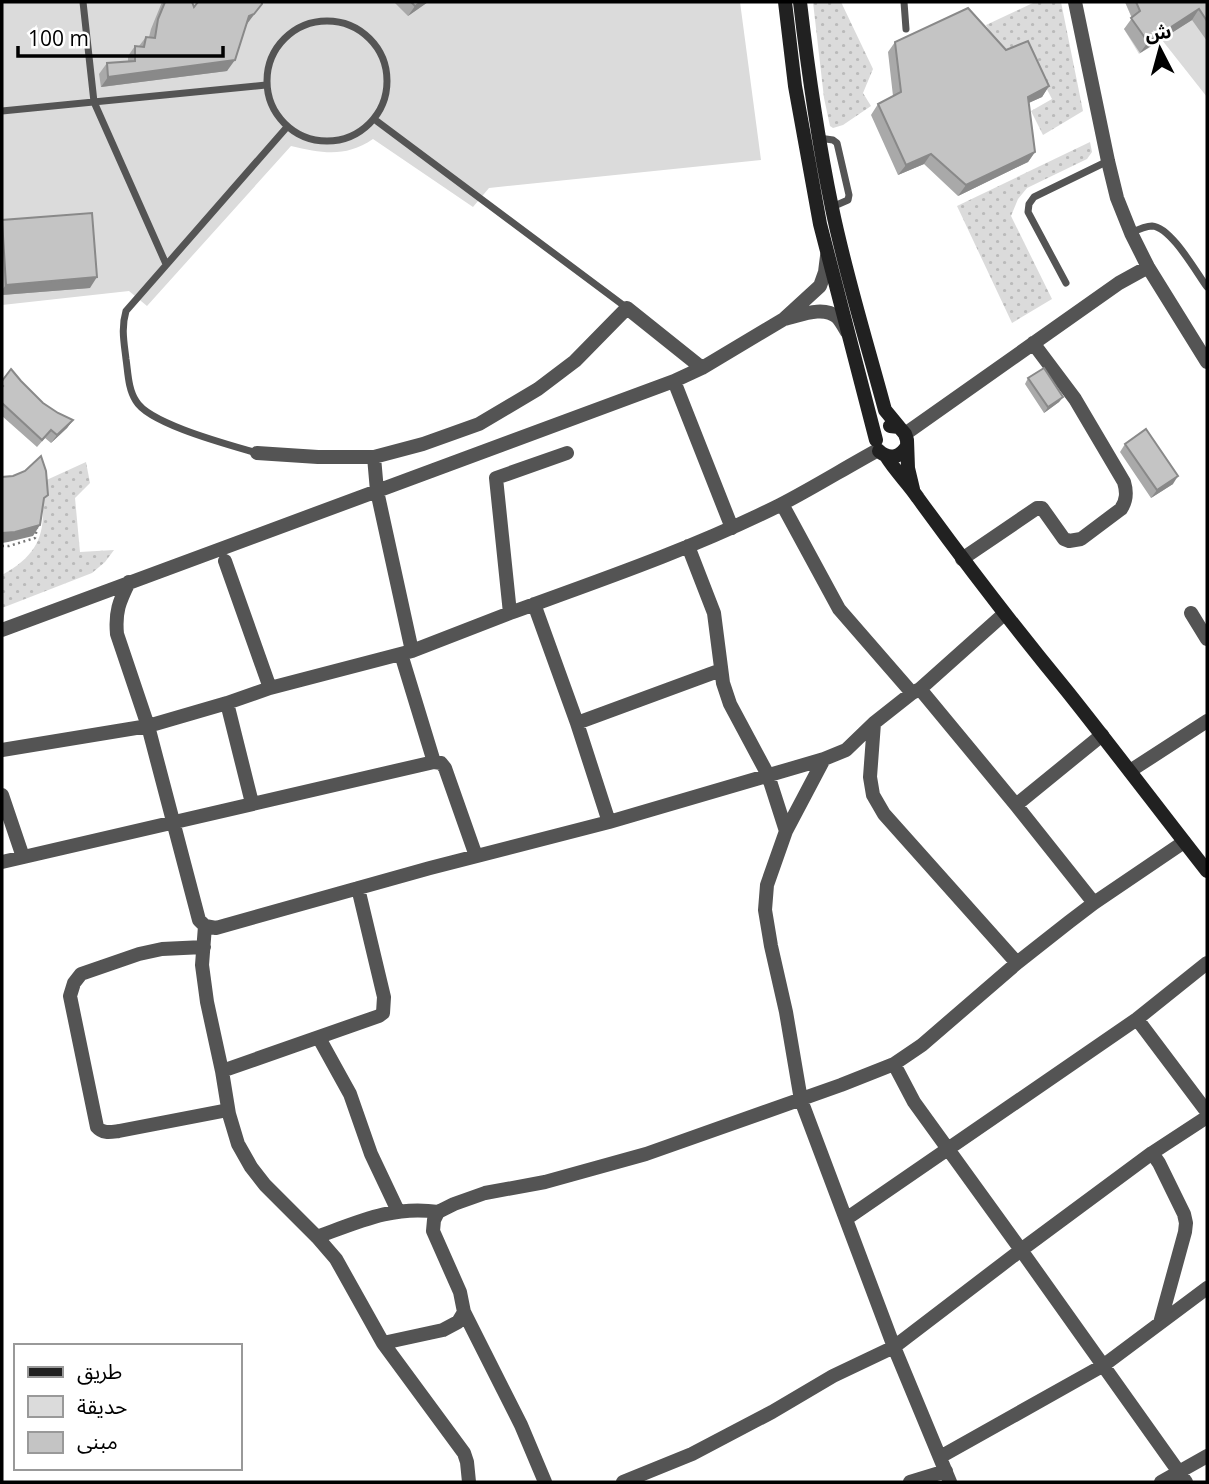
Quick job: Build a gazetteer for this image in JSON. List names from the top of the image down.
{
  "legend": ["طريق", "حديقة", "مبنى"],
  "scale_bar": "100 m",
  "north": "top"
}
